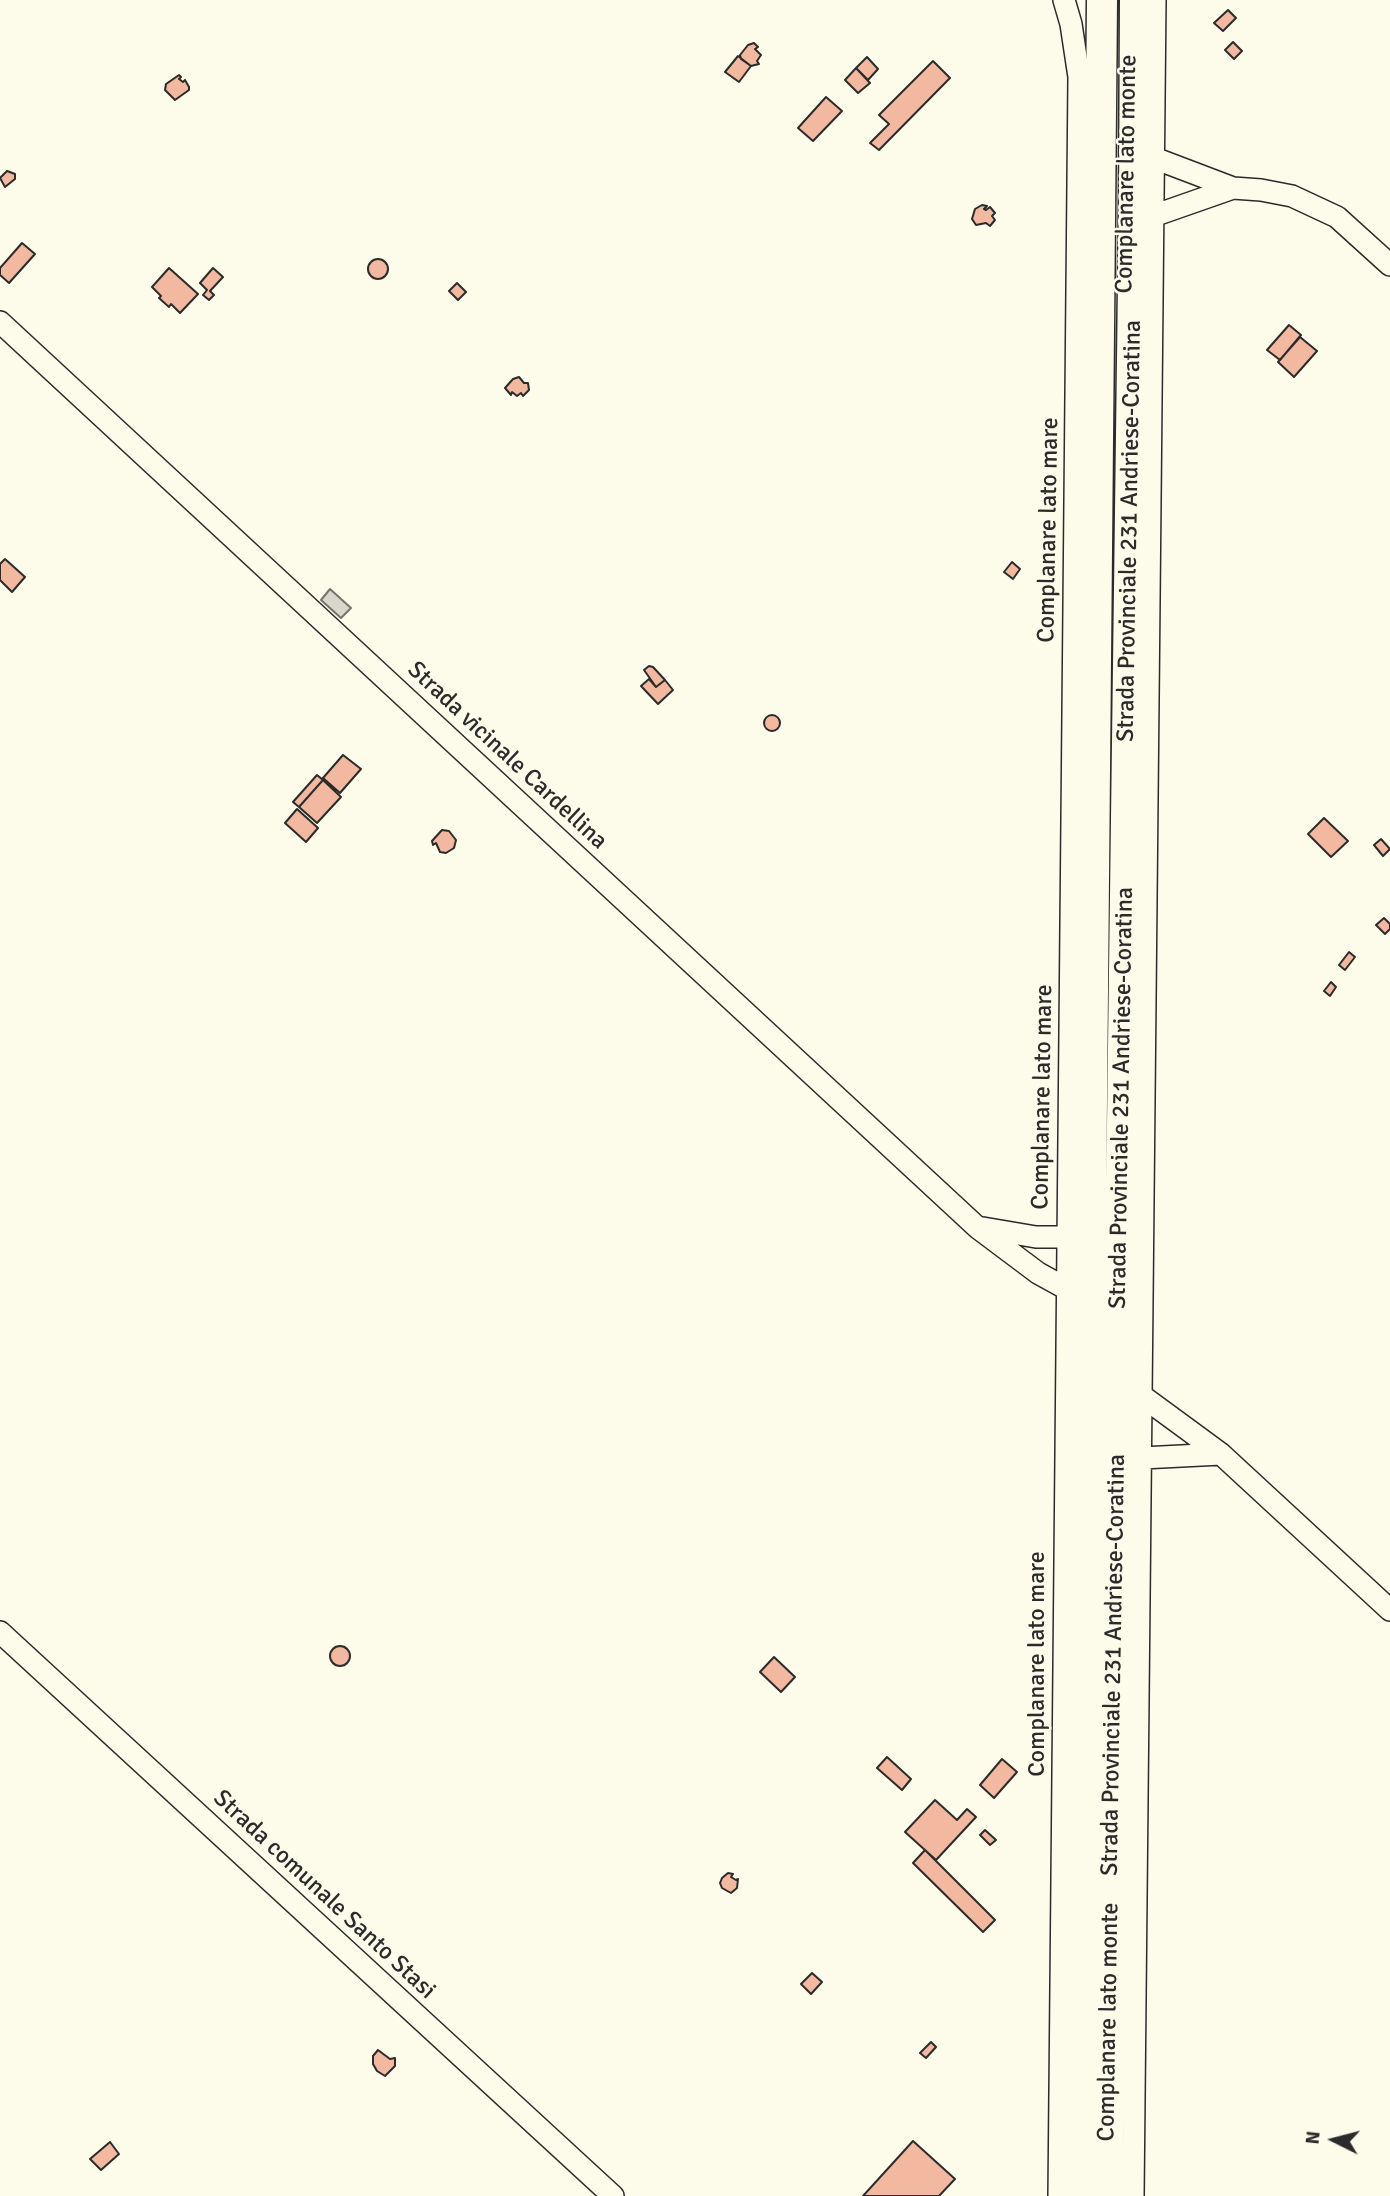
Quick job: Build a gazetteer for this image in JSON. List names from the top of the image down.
{
  "streets": {
    "highway": ["Strada Provinciale 231 Andriese-Coratina"],
    "street": [
      "Complanare lato monte",
      "Complanare lato mare",
      "Strada vicinale Cardellina",
      "Strada comunale Santo Stasi"
    ]
  },
  "crossings": [
    ["Complanare lato mare", "Strada vicinale Cardellina"]
  ],
  "north": "left"
}
